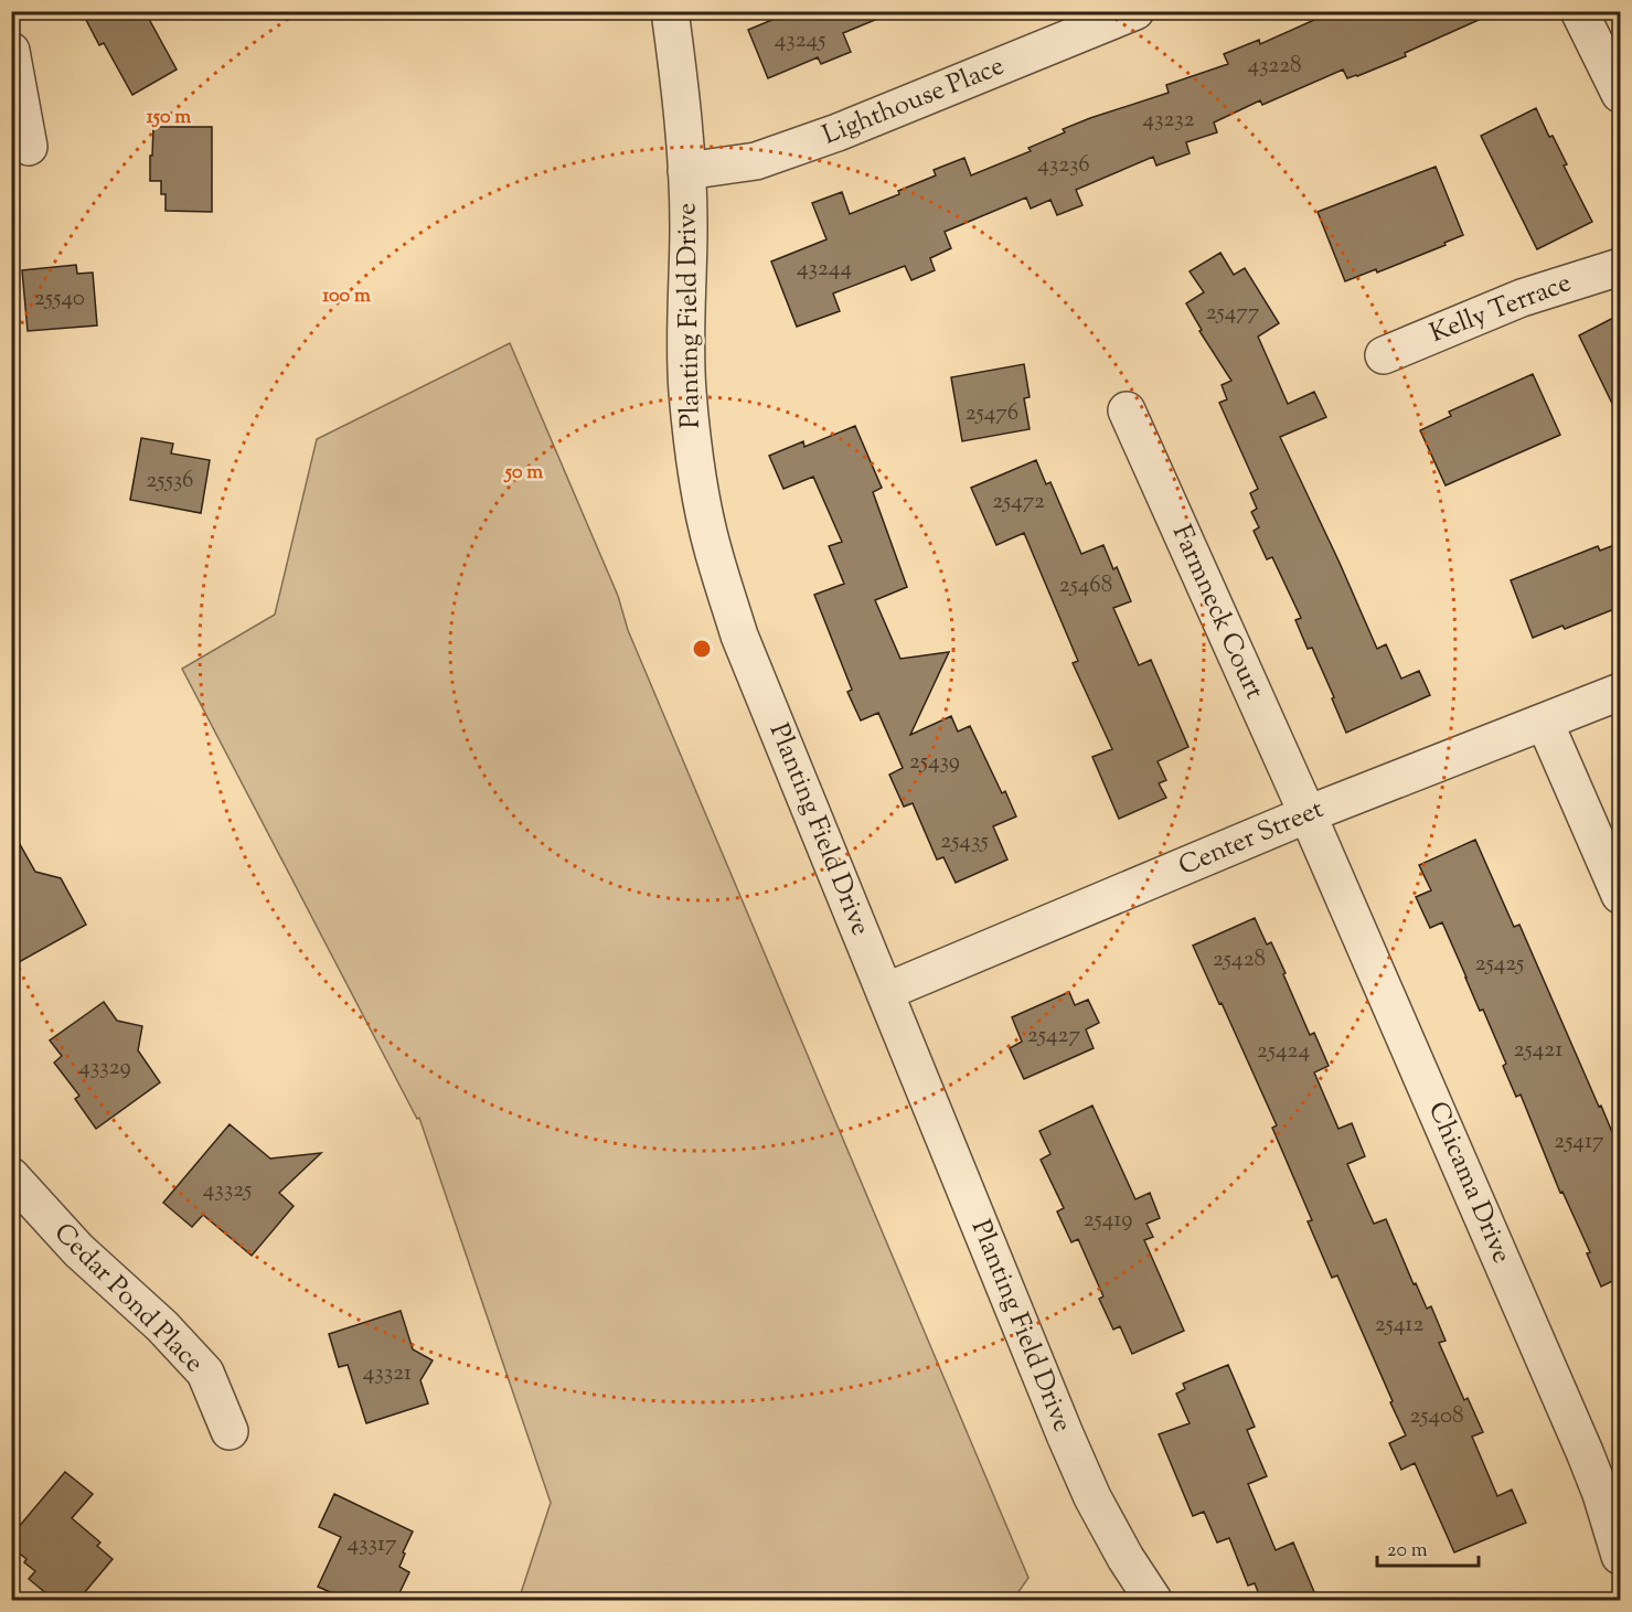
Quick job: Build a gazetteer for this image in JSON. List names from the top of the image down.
{
  "streets": {
    "street": [
      "Lighthouse Place",
      "Kelly Terrace",
      "Planting Field Drive",
      "Farmneck Court",
      "Center Street",
      "Chicama Drive",
      "Cedar Pond Place"
    ]
  },
  "crossings": [
    ["Lighthouse Place", "Planting Field Drive"],
    ["Planting Field Drive", "Center Street"],
    ["Farmneck Court", "Center Street"],
    ["Farmneck Court", "Chicama Drive"],
    ["Center Street", "Chicama Drive"]
  ],
  "house_numbers": [
    "43245",
    "43228",
    "43232",
    "43236",
    "43244",
    "25540",
    "25477",
    "25476",
    "25536",
    "25472",
    "25468",
    "25439",
    "25435",
    "25428",
    "25425",
    "25427",
    "25421",
    "25424",
    "43329",
    "25417",
    "43325",
    "25419",
    "25412",
    "43321",
    "25408",
    "43317"
  ],
  "scale_bar": "20 m",
  "rings": ["150 m", "100 m", "50 m"]
}
